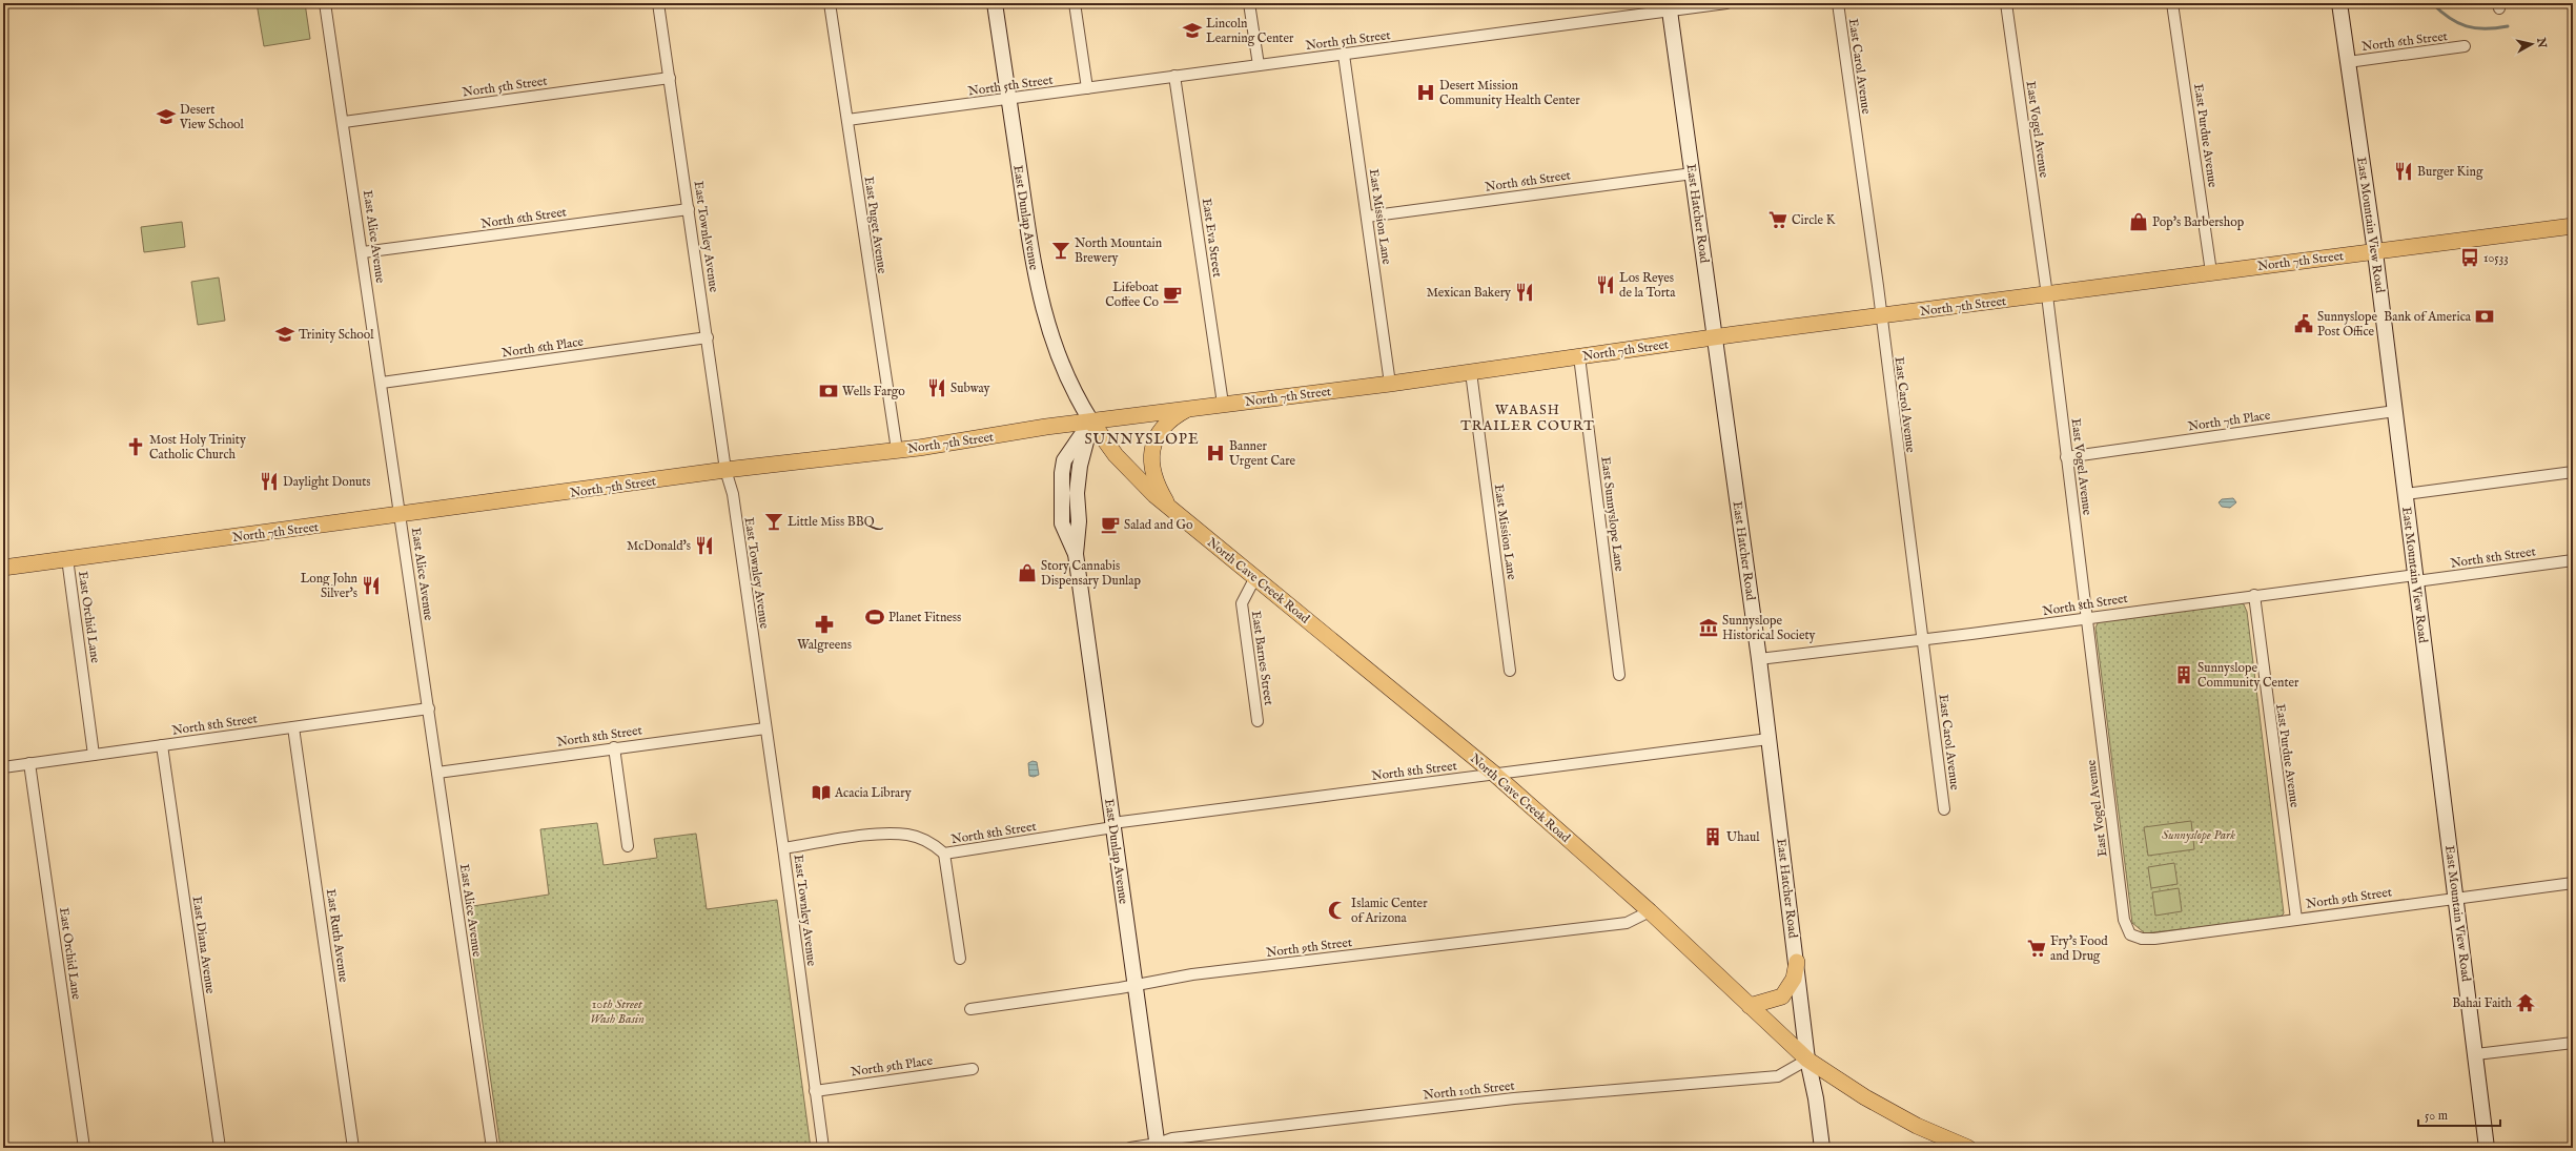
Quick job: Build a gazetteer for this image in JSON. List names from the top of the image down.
{
  "streets": {
    "main road": ["North 7th Street", "North Cave Creek Road"],
    "street": [
      "North 5th Street",
      "North 6th Street",
      "East Carol Avenue",
      "East Vogel Avenue",
      "East Purdue Avenue",
      "East Hatcher Road",
      "East Mission Lane",
      "East Dunlap Avenue",
      "East Puget Avenue",
      "East Mountain View Road",
      "East Alice Avenue",
      "East Townley Avenue",
      "East Eva Street",
      "North 6th Place",
      "North 7th Place",
      "East Sunnyslope Lane",
      "North 8th Street",
      "East Orchid Lane",
      "East Barnes Street",
      "North 9th Street",
      "East Ruth Avenue",
      "East Diana Avenue",
      "North 9th Place",
      "North 10th Street"
    ]
  },
  "crossings": [
    ["North 5th Street", "East Hatcher Road"],
    ["North 5th Street", "East Mission Lane"],
    ["North 5th Street", "East Dunlap Avenue"],
    ["North 5th Street", "East Puget Avenue"],
    ["North 5th Street", "East Alice Avenue"],
    ["North 5th Street", "East Townley Avenue"],
    ["North 5th Street", "East Eva Street"],
    ["North 6th Street", "East Hatcher Road"],
    ["North 6th Street", "East Mission Lane"],
    ["North 6th Street", "East Mountain View Road"],
    ["North 6th Street", "East Alice Avenue"],
    ["North 6th Street", "East Townley Avenue"],
    ["East Carol Avenue", "North 7th Street"],
    ["East Carol Avenue", "North 8th Street"],
    ["East Vogel Avenue", "North 7th Street"],
    ["East Vogel Avenue", "North 7th Place"],
    ["East Vogel Avenue", "North 8th Street"],
    ["East Vogel Avenue", "North 9th Street"],
    ["East Purdue Avenue", "North 7th Street"],
    ["East Purdue Avenue", "North 8th Street"],
    ["East Purdue Avenue", "North 9th Street"],
    ["East Hatcher Road", "North 7th Street"],
    ["East Hatcher Road", "North 8th Street"],
    ["East Hatcher Road", "North Cave Creek Road"],
    ["East Hatcher Road", "North 10th Street"],
    ["East Mission Lane", "North 7th Street"],
    ["East Dunlap Avenue", "North 7th Street"],
    ["East Dunlap Avenue", "North 8th Street"],
    ["East Dunlap Avenue", "North Cave Creek Road"],
    ["East Dunlap Avenue", "North 9th Street"],
    ["East Dunlap Avenue", "North 10th Street"],
    ["East Puget Avenue", "North 7th Street"],
    ["East Mountain View Road", "North 7th Street"],
    ["East Mountain View Road", "North 7th Place"],
    ["East Mountain View Road", "North 8th Street"],
    ["East Mountain View Road", "North 9th Street"],
    ["East Alice Avenue", "North 7th Street"],
    ["East Alice Avenue", "North 6th Place"],
    ["East Alice Avenue", "North 8th Street"],
    ["East Townley Avenue", "North 7th Street"],
    ["East Townley Avenue", "North 6th Place"],
    ["East Townley Avenue", "North 8th Street"],
    ["East Townley Avenue", "North 9th Place"],
    ["East Eva Street", "North 7th Street"],
    ["North 7th Street", "East Sunnyslope Lane"],
    ["North 7th Street", "North Cave Creek Road"],
    ["North 7th Street", "East Orchid Lane"],
    ["North 8th Street", "North Cave Creek Road"],
    ["North 8th Street", "East Orchid Lane"],
    ["North 8th Street", "East Ruth Avenue"],
    ["North 8th Street", "East Diana Avenue"],
    ["North Cave Creek Road", "East Barnes Street"],
    ["North Cave Creek Road", "North 9th Street"],
    ["North Cave Creek Road", "North 10th Street"]
  ],
  "districts": ["WABASH TRAILER COURT", "SUNNYSLOPE"],
  "parks": ["Sunnyslope Park", "10th Street Wash Basin"],
  "places": {
    "school or university": ["Lincoln Learning Center", "Desert View School", "Trinity School"],
    "hospital": ["Desert Mission Community Health Center", "Banner Urgent Care"],
    "restaurant": [
      "Burger King",
      "Los Reyes de la Torta",
      "Mexican Bakery",
      "Subway",
      "Daylight Donuts",
      "McDonald's",
      "Long John Silver's"
    ],
    "supermarket": ["Circle K", "Fry's Food and Drug"],
    "shop": ["Pop's Barbershop", "Story Cannabis Dispensary Dunlap"],
    "bar": ["North Mountain Brewery", "Little Miss BBQ"],
    "bus stop": ["10533"],
    "cafe": ["Lifeboat Coffee Co", "Salad and Go"],
    "bank": ["Bank of America", "Wells Fargo"],
    "public building": ["Sunnyslope Post Office"],
    "church": ["Most Holy Trinity Catholic Church"],
    "sports": ["Planet Fitness"],
    "pharmacy": ["Walgreens"],
    "museum": ["Sunnyslope Historical Society"],
    "building": ["Sunnyslope Community Center", "Uhaul"],
    "library": ["Acacia Library"],
    "mosque": ["Islamic Center of Arizona"],
    "temple": ["Bahai Faith"]
  },
  "scale_bar": "50 m",
  "north": "right"
}
